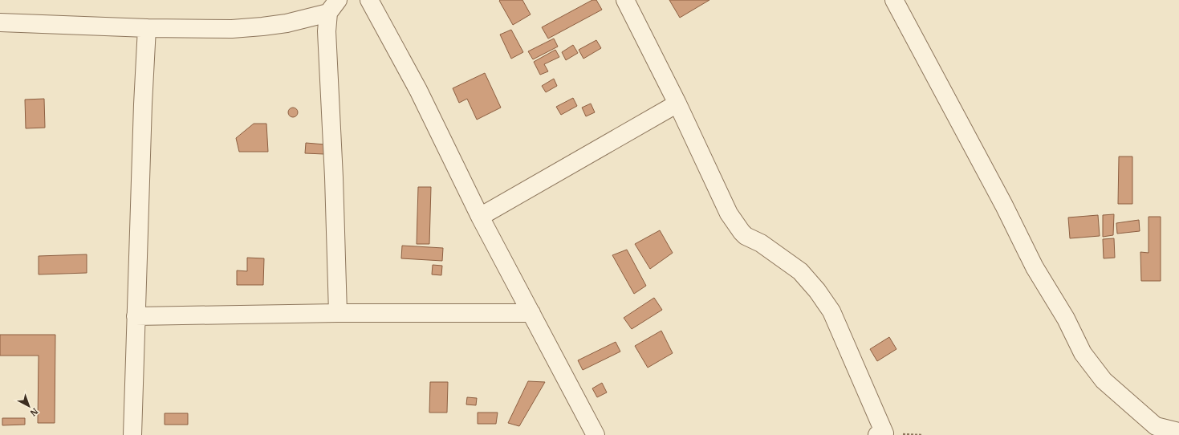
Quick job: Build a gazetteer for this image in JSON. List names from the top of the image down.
{
  "north": "bottom right"
}
